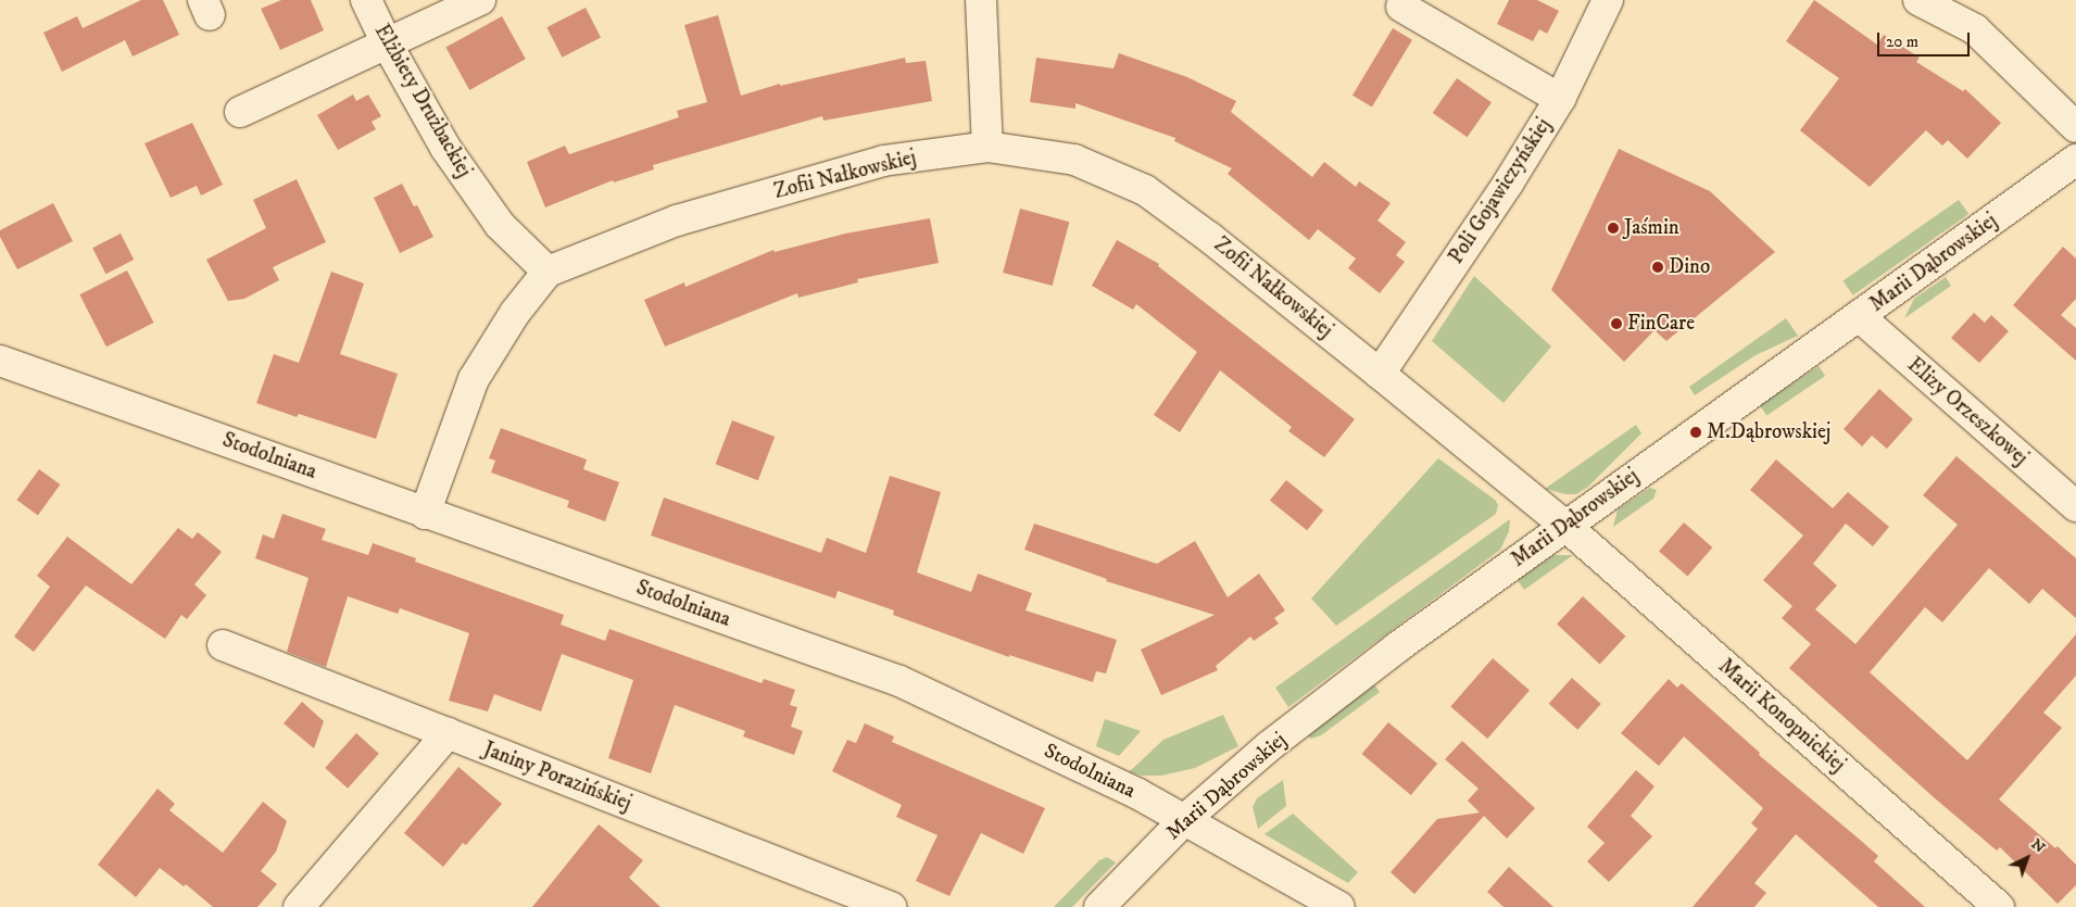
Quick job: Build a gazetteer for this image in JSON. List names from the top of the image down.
{
  "streets": {
    "street": [
      "Elżbiety Drużbackiej",
      "Zofii Nałkowskiej",
      "Poli Gojawiczyńskiej",
      "Marii Dąbrowskiej",
      "Elizy Orzeszkowej",
      "Stodolniana",
      "Marii Konopnickiej",
      "Janiny Porazińskiej"
    ]
  },
  "crossings": [
    ["Elżbiety Drużbackiej", "Zofii Nałkowskiej"],
    ["Zofii Nałkowskiej", "Poli Gojawiczyńskiej"],
    ["Zofii Nałkowskiej", "Marii Dąbrowskiej"],
    ["Zofii Nałkowskiej", "Marii Konopnickiej"],
    ["Marii Dąbrowskiej", "Elizy Orzeszkowej"],
    ["Marii Dąbrowskiej", "Stodolniana"],
    ["Marii Dąbrowskiej", "Marii Konopnickiej"]
  ],
  "places": [
    "Jaśmin",
    "Dino",
    "FinCare",
    "M.Dąbrowskiej"
  ],
  "scale_bar": "20 m",
  "north": "top right"
}
